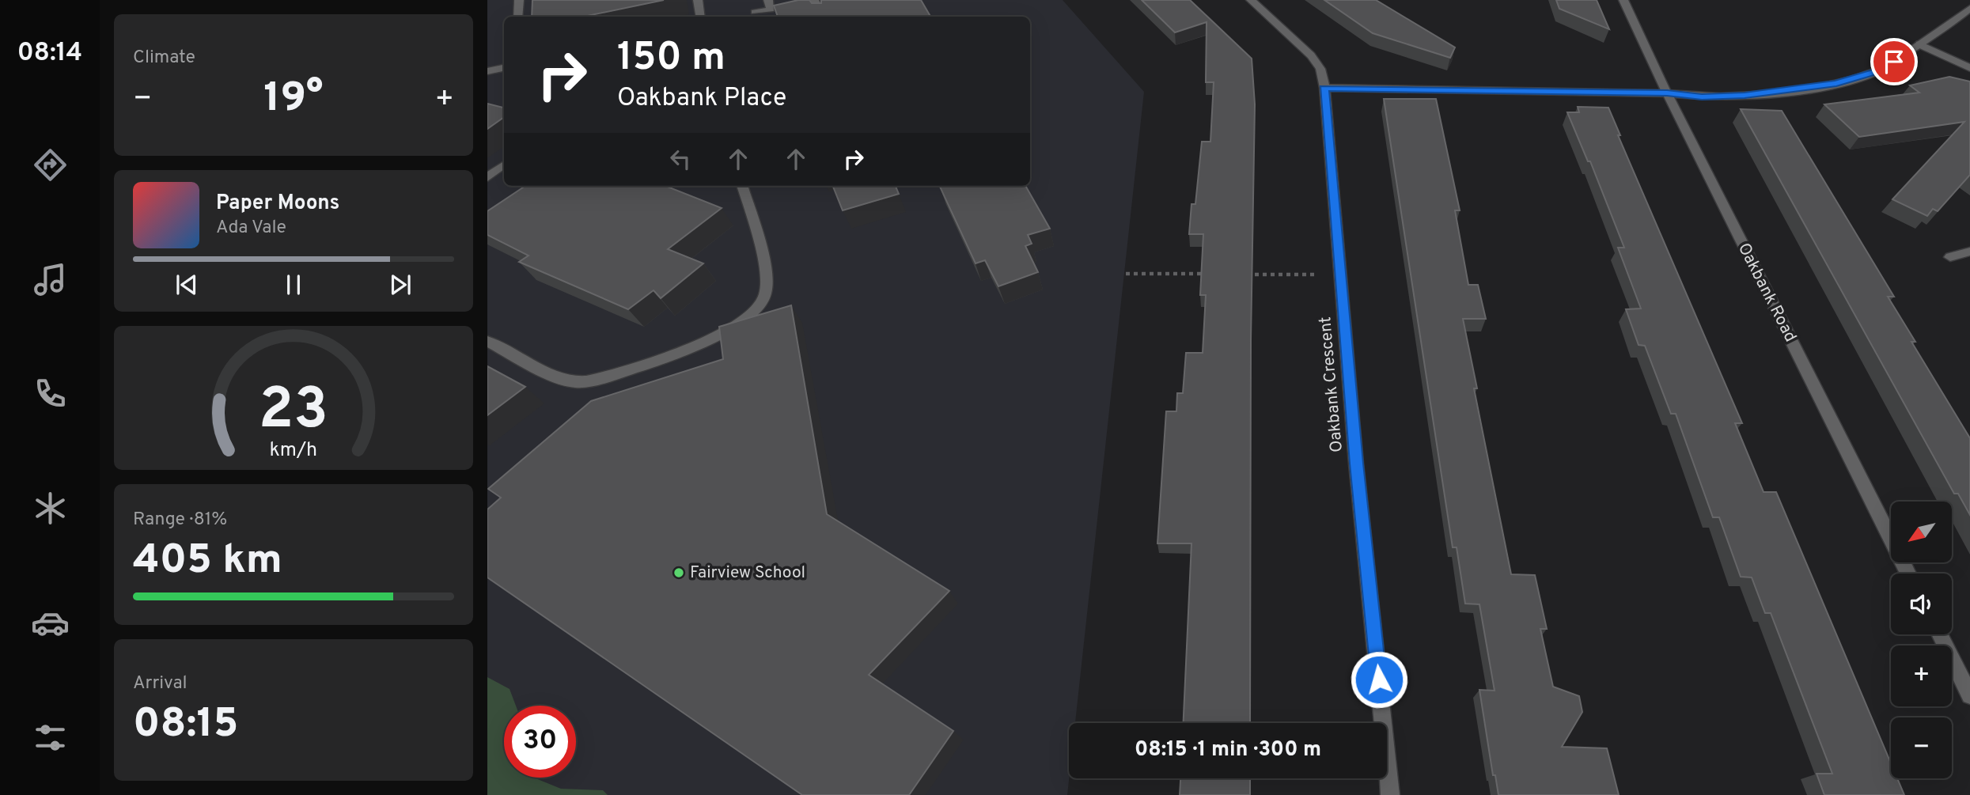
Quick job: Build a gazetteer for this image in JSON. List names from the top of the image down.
{
  "streets": {
    "street": ["Oakbank Road", "Oakbank Crescent"]
  },
  "places": ["Fairview School"],
  "north": "bottom left",
  "page": {
    "tabs": "08:14",
    "tile": [
      "Climate",
      ["Range · 81%", "405 km"],
      ["Arrival", "08:15"]
    ],
    "turn": ["150 m", "Oakbank Place"],
    "heat": ["−", "19°", "+"],
    "song": ["Paper Moons", "Ada Vale"],
    "map_buttons": ["+", "−"],
    "limit": "30",
    "trip": "08:15 · 1 min · 300 m",
    "gauge": ["23", "km/h"]
  }
}
